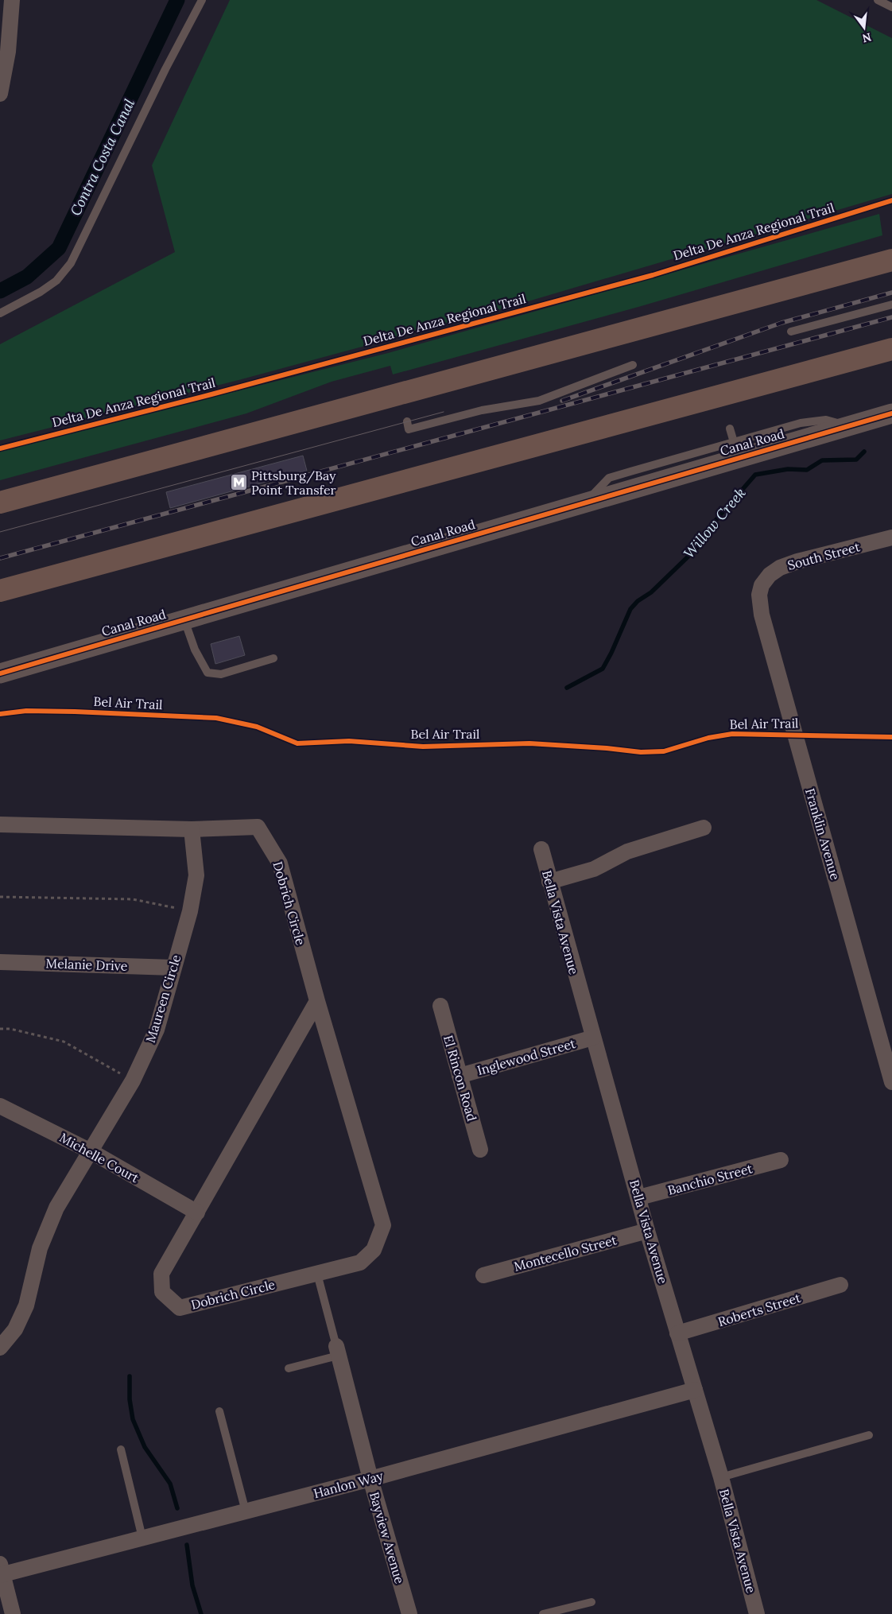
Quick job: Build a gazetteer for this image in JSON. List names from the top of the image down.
{
  "streets": {
    "street": [
      "Canal Road",
      "South Street",
      "Franklin Avenue",
      "Dobrich Circle",
      "Bella Vista Avenue",
      "Melanie Drive",
      "Maureen Circle",
      "Inglewood Street",
      "El Rincon Road",
      "Michelle Court",
      "Banchio Street",
      "Montecello Street",
      "Roberts Street",
      "Hanlon Way",
      "Bayview Avenue"
    ],
    "cycle path": ["Delta De Anza Regional Trail", "Bel Air Trail"]
  },
  "crossings": [
    ["South Street", "Franklin Avenue"],
    ["Dobrich Circle", "Maureen Circle"],
    ["Dobrich Circle", "Michelle Court"],
    ["Bella Vista Avenue", "Inglewood Street"],
    ["Bella Vista Avenue", "Banchio Street"],
    ["Bella Vista Avenue", "Montecello Street"],
    ["Bella Vista Avenue", "Roberts Street"],
    ["Bella Vista Avenue", "Hanlon Way"],
    ["Melanie Drive", "Maureen Circle"],
    ["Maureen Circle", "Michelle Court"],
    ["Inglewood Street", "El Rincon Road"],
    ["Hanlon Way", "Bayview Avenue"]
  ],
  "water": ["Contra Costa Canal", "Willow Creek"],
  "places": {
    "metro station": ["Pittsburg/Bay Point Transfer"]
  },
  "north": "bottom"
}
